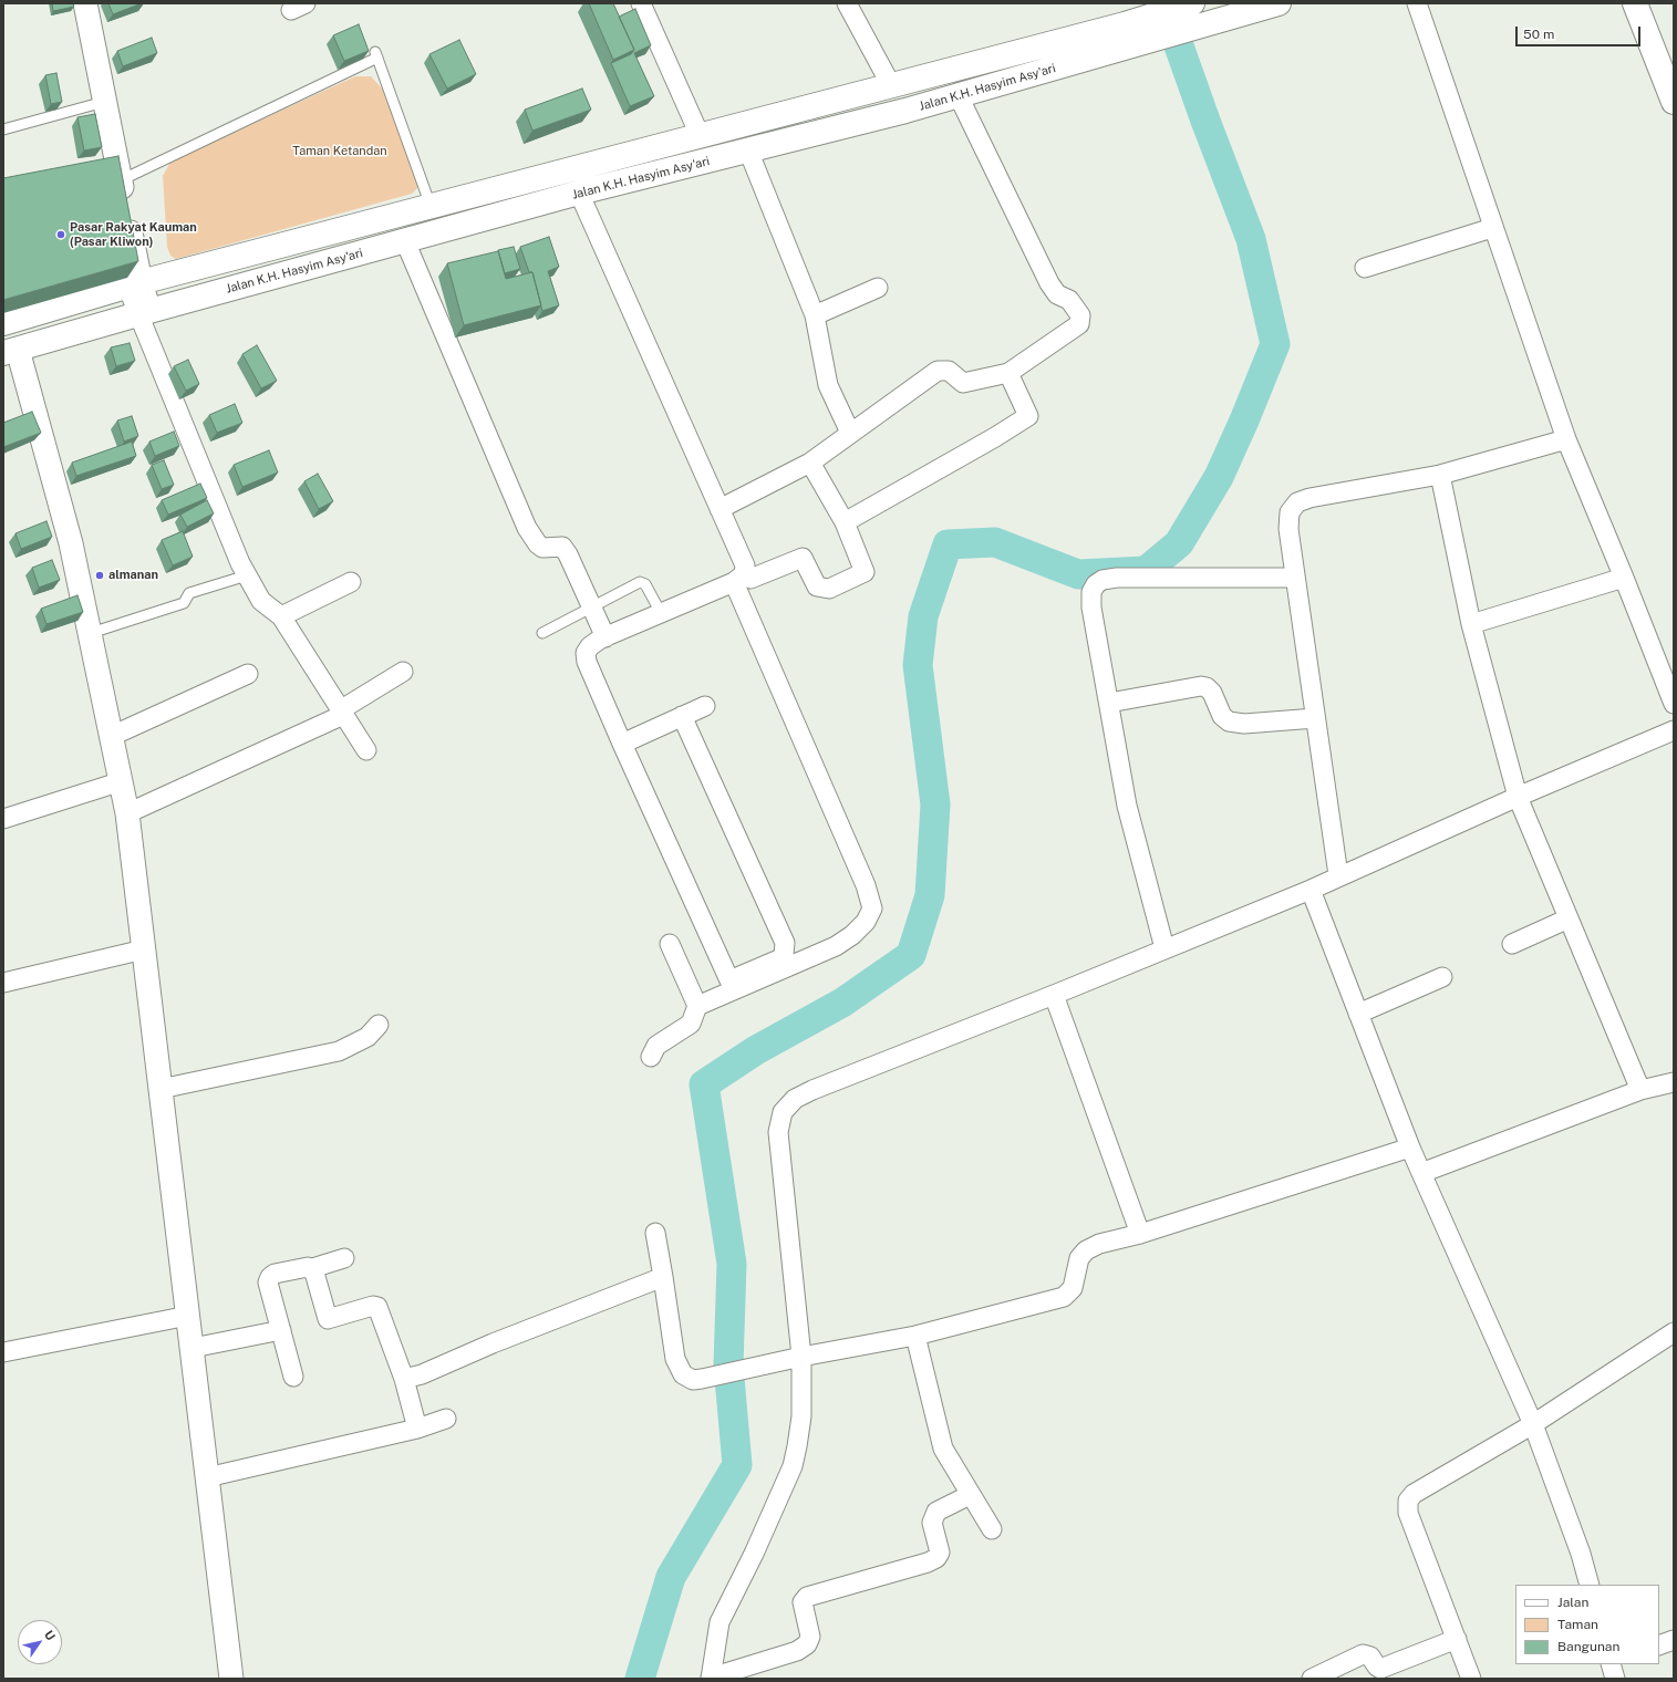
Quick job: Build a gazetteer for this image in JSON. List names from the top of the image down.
{
  "streets": {
    "main road": ["Jalan K.H. Hasyim Asy'ari"]
  },
  "parks": ["Taman Ketandan"],
  "places": ["Pasar Rakyat Kauman (Pasar Kliwon)", "almanan"],
  "legend": ["Jalan", "Taman", "Bangunan"],
  "scale_bar": "50 m",
  "north": "top right"
}
